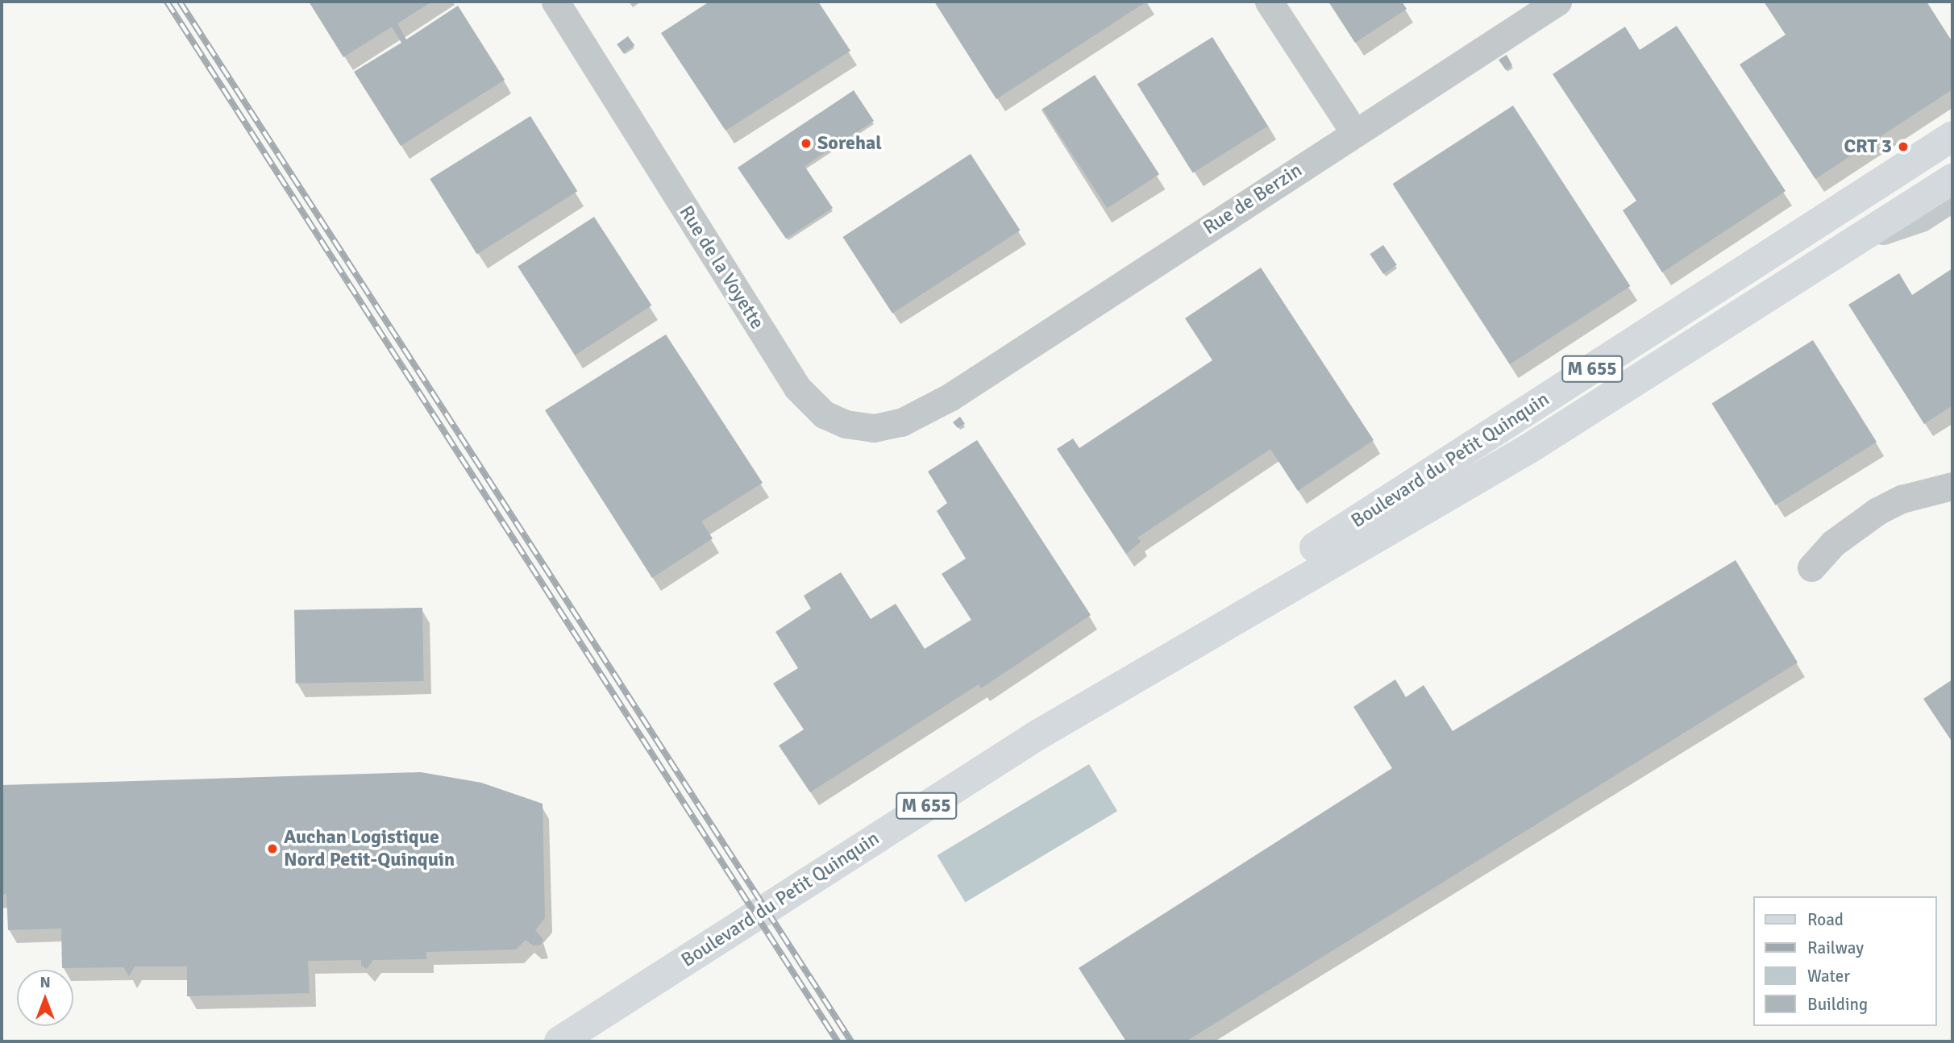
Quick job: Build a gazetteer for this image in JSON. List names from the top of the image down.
{
  "streets": {
    "main road": ["M 655", "Boulevard du Petit Quinquin"],
    "street": ["Rue de Berzin", "Rue de la Voyette"]
  },
  "crossings": [
    ["Rue de Berzin", "Rue de la Voyette"]
  ],
  "places": ["Sorehal", "CRT 3", "Auchan Logistique Nord Petit-Quinquin"],
  "legend": [
    "Road",
    "Railway",
    "Water",
    "Building"
  ],
  "north": "top"
}
